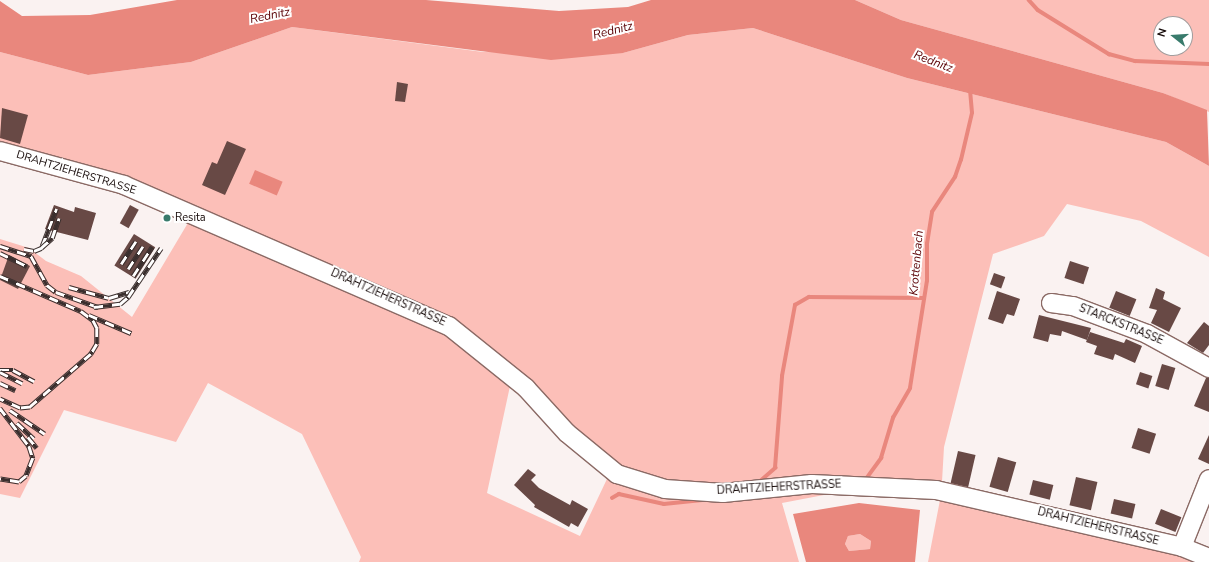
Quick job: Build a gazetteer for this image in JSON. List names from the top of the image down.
{
  "streets": {
    "street": ["DRAHTZIEHERSTRASSE", "STARCKSTRASSE"]
  },
  "water": ["Rednitz", "Krottenbach"],
  "places": ["Resita"],
  "north": "left"
}
